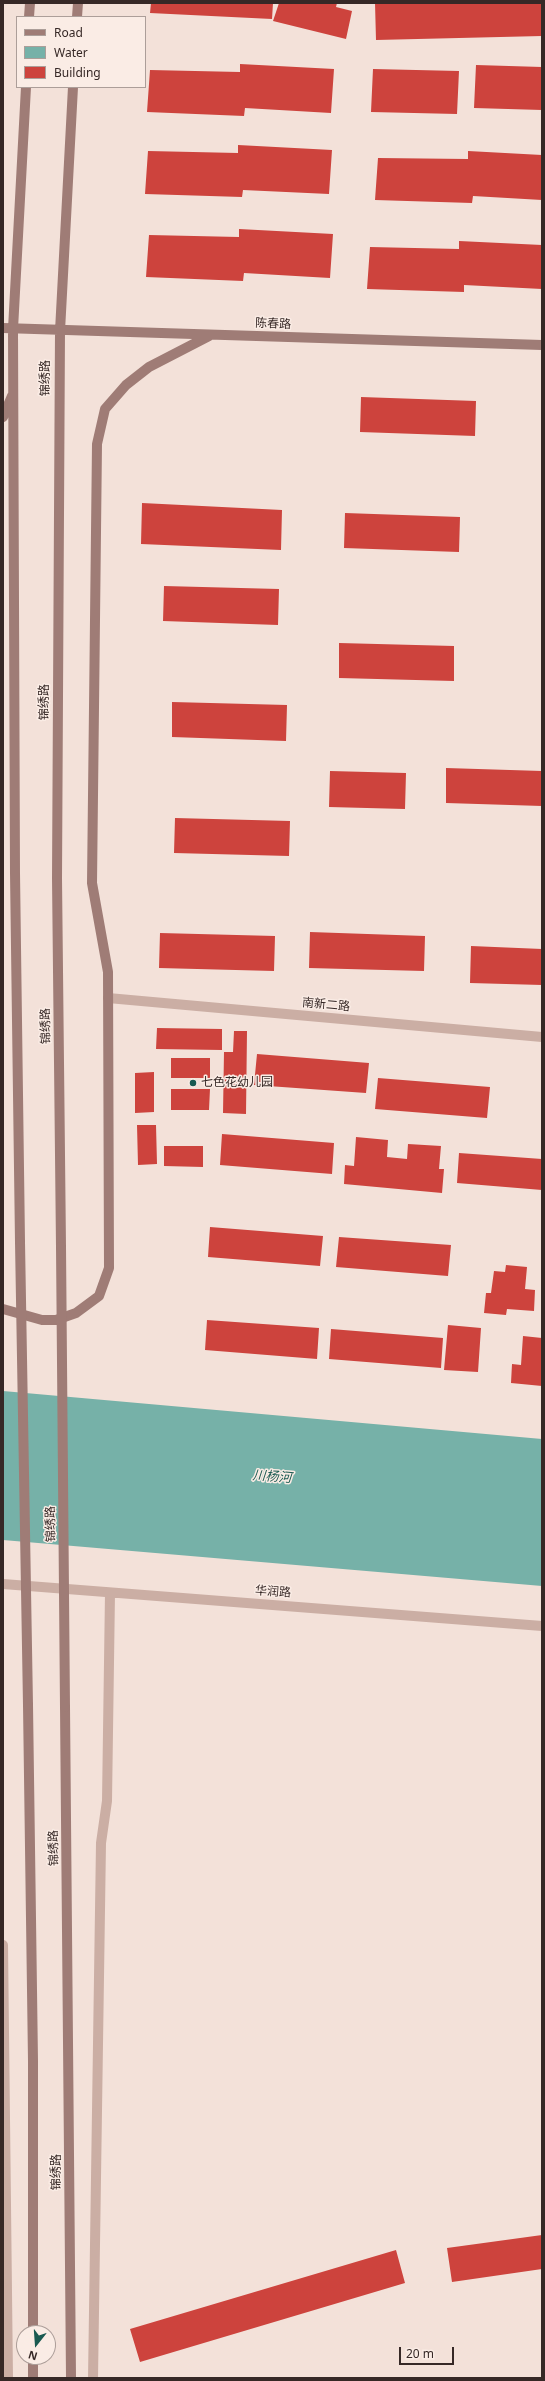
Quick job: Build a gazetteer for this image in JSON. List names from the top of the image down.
{
  "streets": {
    "main road": ["陈春路", "锦绣路"],
    "street": ["南新二路", "华润路"]
  },
  "crossings": [
    ["陈春路", "锦绣路"]
  ],
  "water": ["川杨河"],
  "places": ["七色花幼儿园"],
  "legend": ["Road", "Water", "Building"],
  "scale_bar": "20 m",
  "north": "bottom"
}
